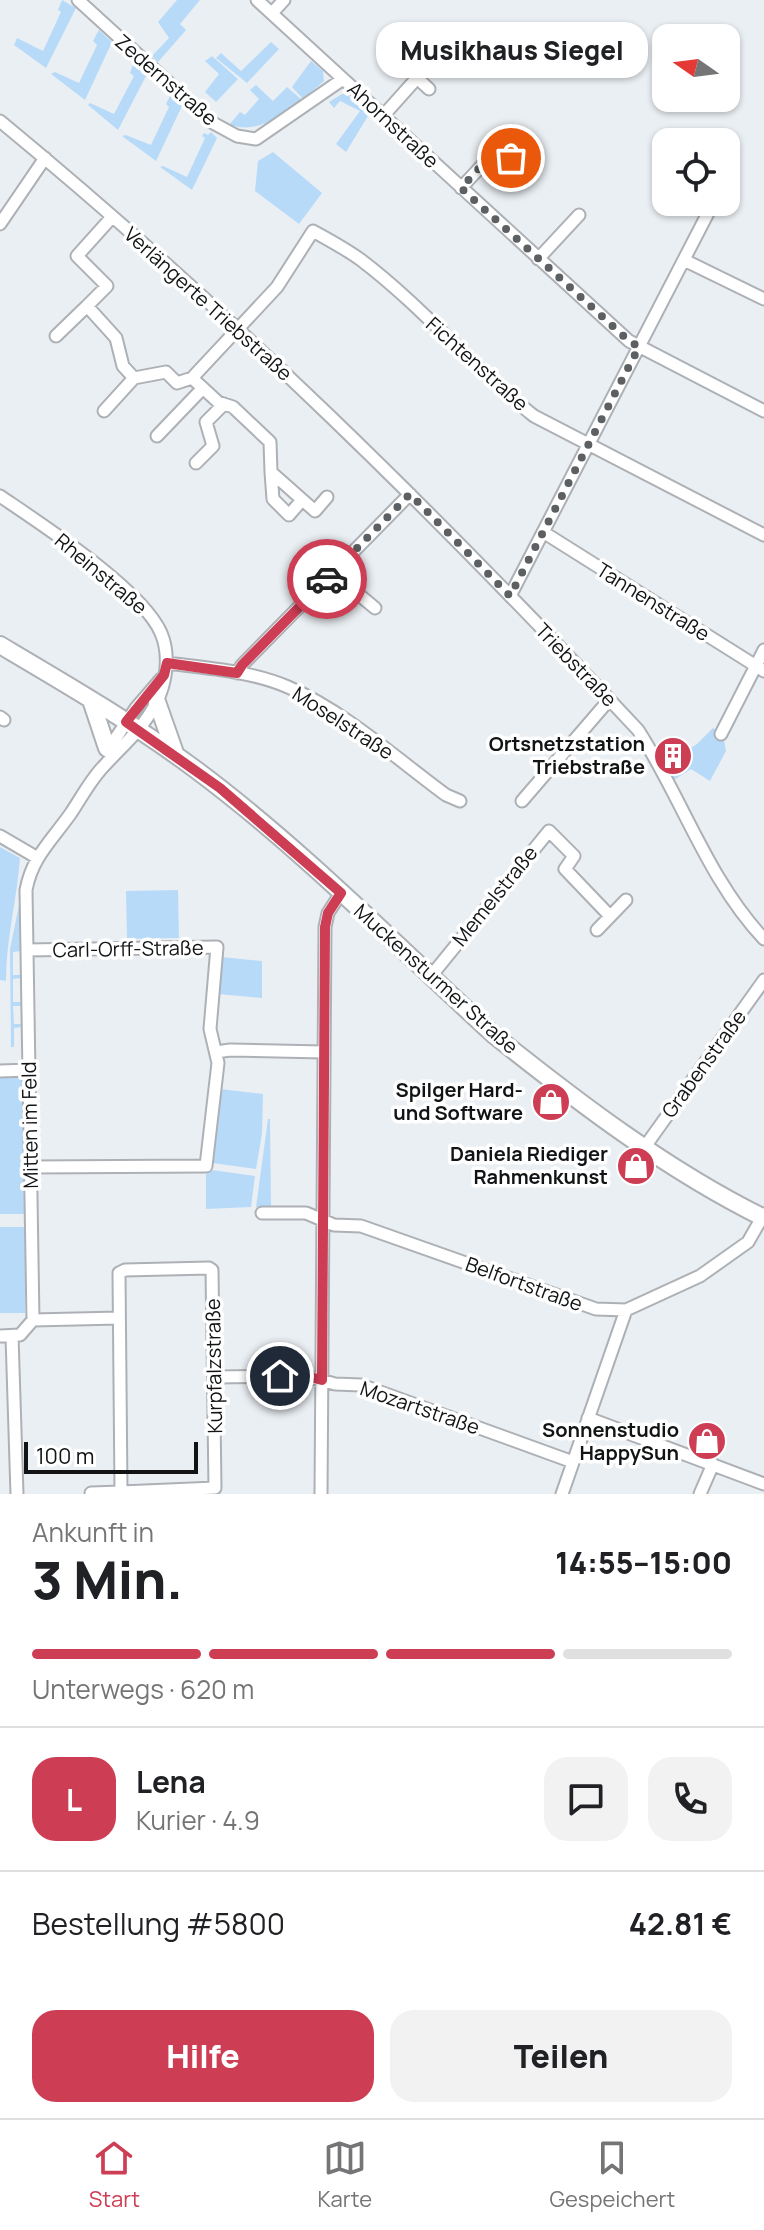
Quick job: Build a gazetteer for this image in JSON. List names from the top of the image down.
{
  "streets": {
    "main road": ["Muckensturmer Straße"],
    "street": [
      "Zedernstraße",
      "Ahornstraße",
      "Verlängerte Triebstraße",
      "Fichtenstraße",
      "Rheinstraße",
      "Tannenstraße",
      "Triebstraße",
      "Moselstraße",
      "Memelstraße",
      "Carl-Orff-Straße",
      "Grabenstraße",
      "Mitten im Feld",
      "Belfortstraße",
      "Kurpfalzstraße",
      "Mozartstraße"
    ]
  },
  "crossings": [
    ["Zedernstraße", "Ahornstraße"],
    ["Verlängerte Triebstraße", "Fichtenstraße"],
    ["Verlängerte Triebstraße", "Triebstraße"],
    ["Rheinstraße", "Moselstraße"],
    ["Memelstraße", "Muckensturmer Straße"],
    ["Carl-Orff-Straße", "Mitten im Feld"],
    ["Muckensturmer Straße", "Grabenstraße"],
    ["Kurpfalzstraße", "Mozartstraße"]
  ],
  "places": {
    "other": ["Musikhaus Siegel"],
    "building": ["Ortsnetzstation Triebstraße"],
    "shop": ["Spilger Hard- und Software", "Daniela Riediger Rahmenkunst", "Sonnenstudio HappySun"]
  },
  "scale_bar": "100 m",
  "north": "left",
  "page": {
    "bubble": "Musikhaus Siegel",
    "scale": "100 m",
    "heading": ["3 Min.", "Ankunft in", "14:55–15:00"],
    "panel": [
      "Lena",
      "Kurier · 4.9",
      "Bestellung #5800",
      "42.81 €"
    ],
    "bar": "Unterwegs · 620 m",
    "round": "L",
    "buttons": ["Hilfe", "Teilen"],
    "tabs": ["Start", "Karte", "Gespeichert"]
  }
}
